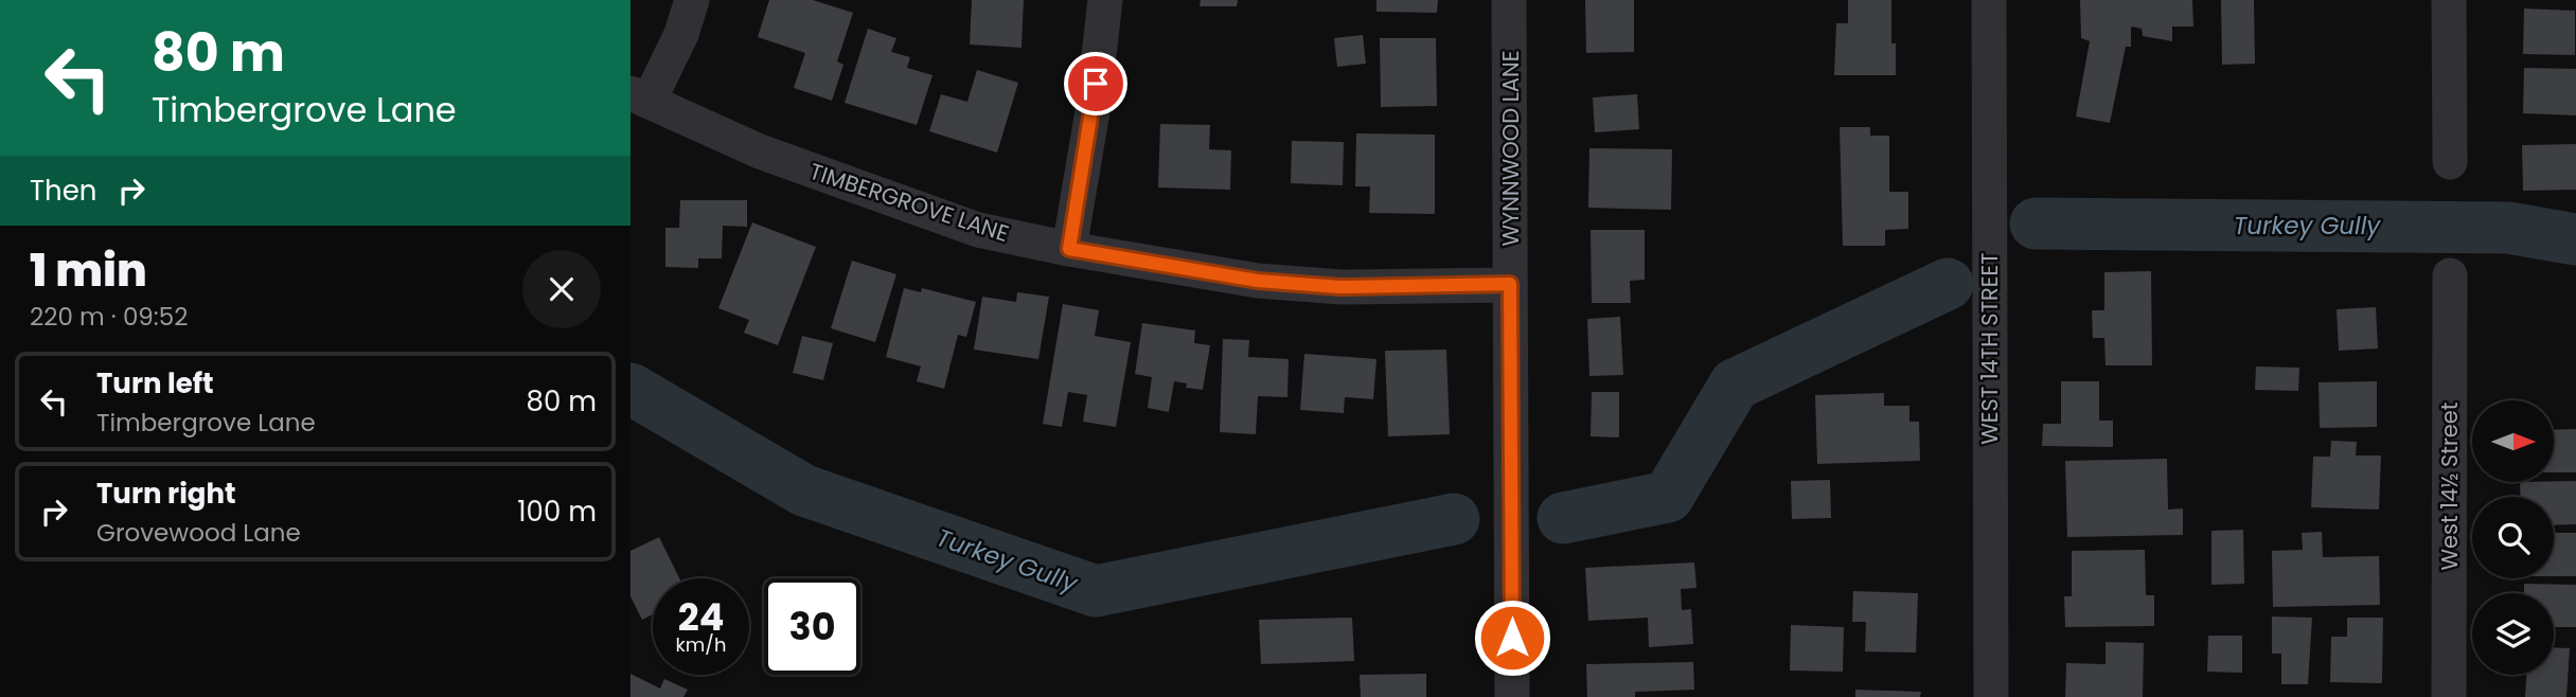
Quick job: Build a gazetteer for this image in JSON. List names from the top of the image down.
{
  "streets": {
    "street": [
      "WYNNWOOD LANE",
      "TIMBERGROVE LANE",
      "WEST 14TH STREET",
      "West 14½ Street"
    ]
  },
  "crossings": [
    ["WYNNWOOD LANE", "TIMBERGROVE LANE"]
  ],
  "water": ["Turkey Gully"],
  "north": "right",
  "page": {
    "turn": ["80 m", "Timbergrove Lane"],
    "then": "Then",
    "heading": ["1 min", "220 m · 09:52"],
    "list": [
      {
        "name": "Turn left",
        "note": "Timbergrove Lane",
        "value": "80 m"
      },
      {
        "name": "Turn right",
        "note": "Grovewood Lane",
        "value": "100 m"
      }
    ],
    "speed": "24 km/h",
    "limit": "30"
  }
}
